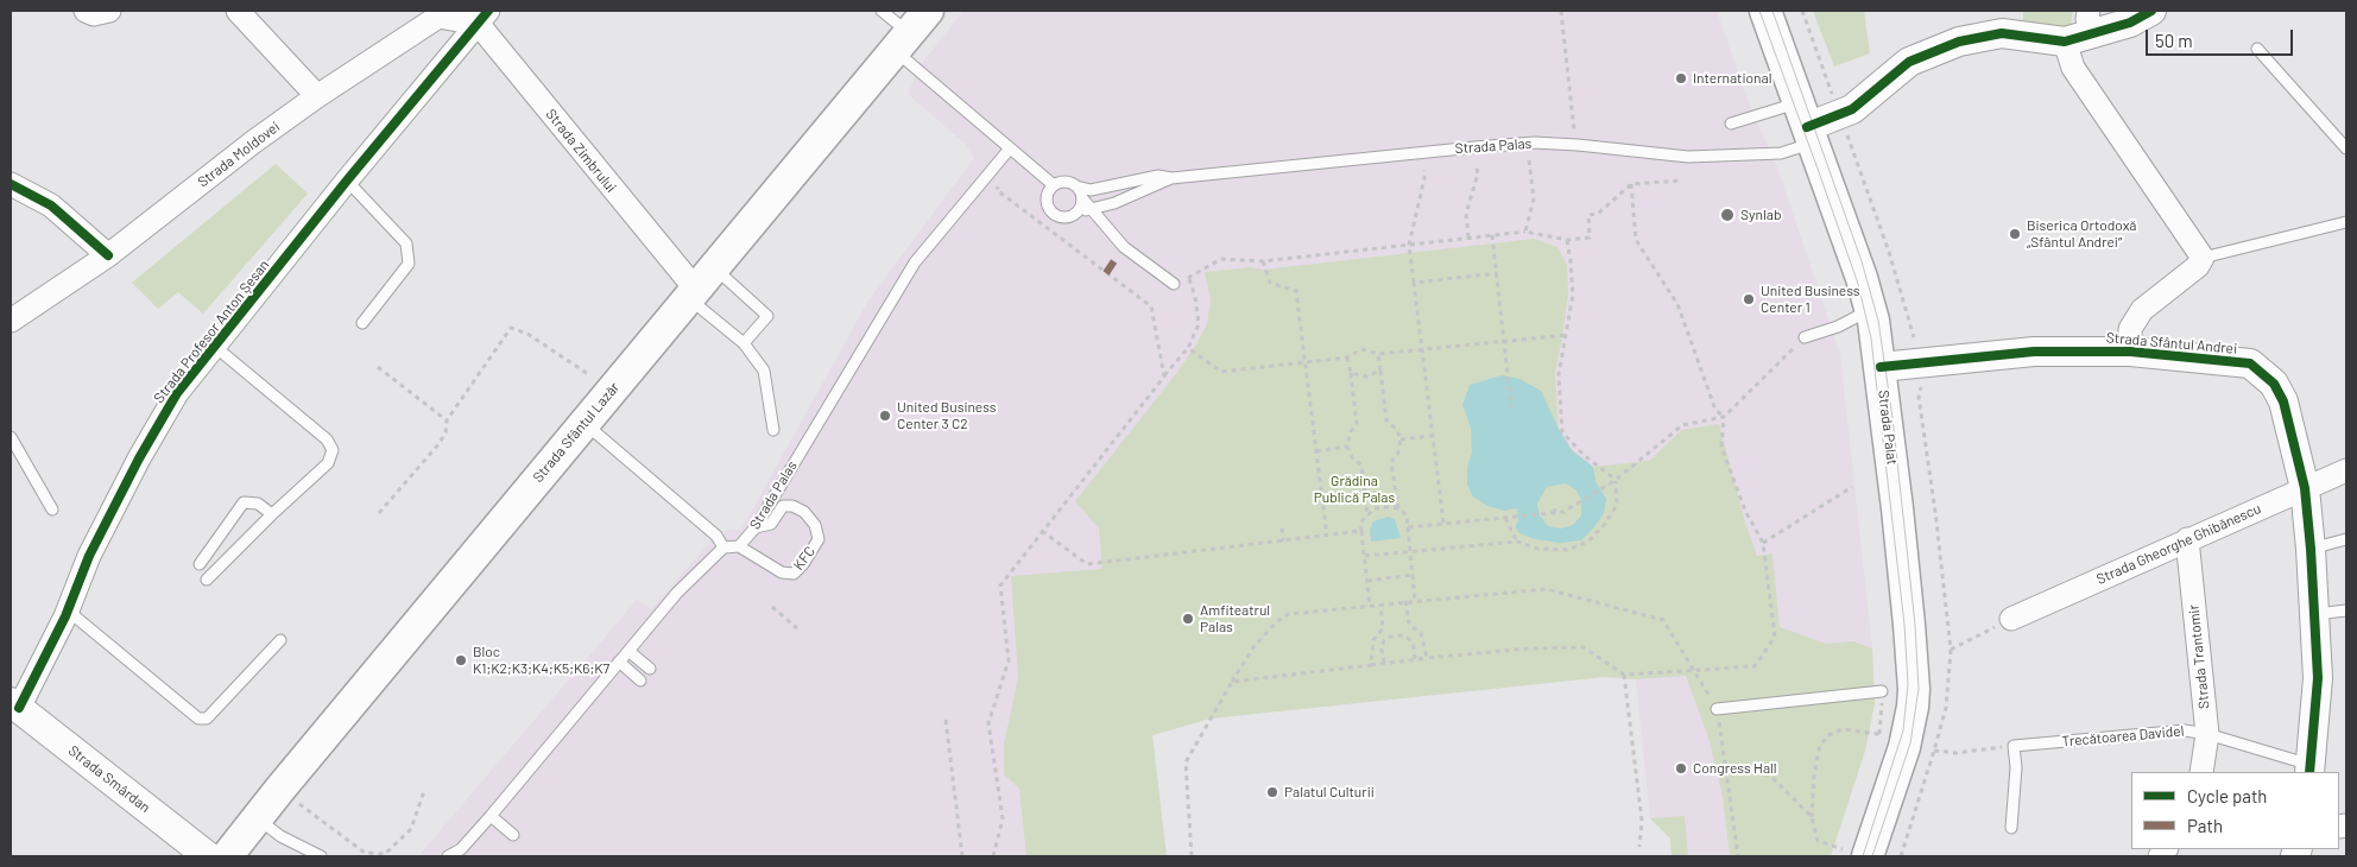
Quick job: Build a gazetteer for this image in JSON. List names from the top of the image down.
{
  "streets": {
    "main road": ["Strada Palat", "Strada Sfântul Lazăr"],
    "street": [
      "Strada Zimbrului",
      "Strada Moldovei",
      "Strada Profesor Anton Șesan",
      "Strada Sfântul Andrei",
      "Strada Gheorghe Ghibănescu",
      "Strada Trantomir",
      "Strada Smârdan"
    ],
    "lane": ["Strada Palas", "KFC", "Trecătoarea Davidel"]
  },
  "crossings": [
    ["Strada Palas", "Strada Palat"],
    ["Strada Palas", "Strada Sfântul Lazăr"],
    ["Strada Palas", "KFC"],
    ["Strada Zimbrului", "Strada Moldovei"],
    ["Strada Zimbrului", "Strada Profesor Anton Șesan"],
    ["Strada Zimbrului", "Strada Sfântul Lazăr"],
    ["Strada Moldovei", "Strada Profesor Anton Șesan"],
    ["Strada Profesor Anton Șesan", "Strada Smârdan"],
    ["Strada Sfântul Andrei", "Strada Palat"],
    ["Strada Sfântul Andrei", "Strada Gheorghe Ghibănescu"],
    ["Strada Sfântul Andrei", "Trecătoarea Davidel"],
    ["Strada Gheorghe Ghibănescu", "Strada Trantomir"],
    ["Strada Trantomir", "Trecătoarea Davidel"]
  ],
  "parks": ["Grădina Publică Palas"],
  "places": [
    "International",
    "Synlab",
    "Biserica Ortodoxă „Sfântul Andrei”",
    "United Business Center 1",
    "United Business Center 3 C2",
    "Amfiteatrul Palas",
    "Bloc K1;K2;K3;K4;K5;K6;K7",
    "Congress Hall",
    "Palatul Culturii"
  ],
  "legend": ["Cycle path", "Path"],
  "scale_bar": "50 m"
}
